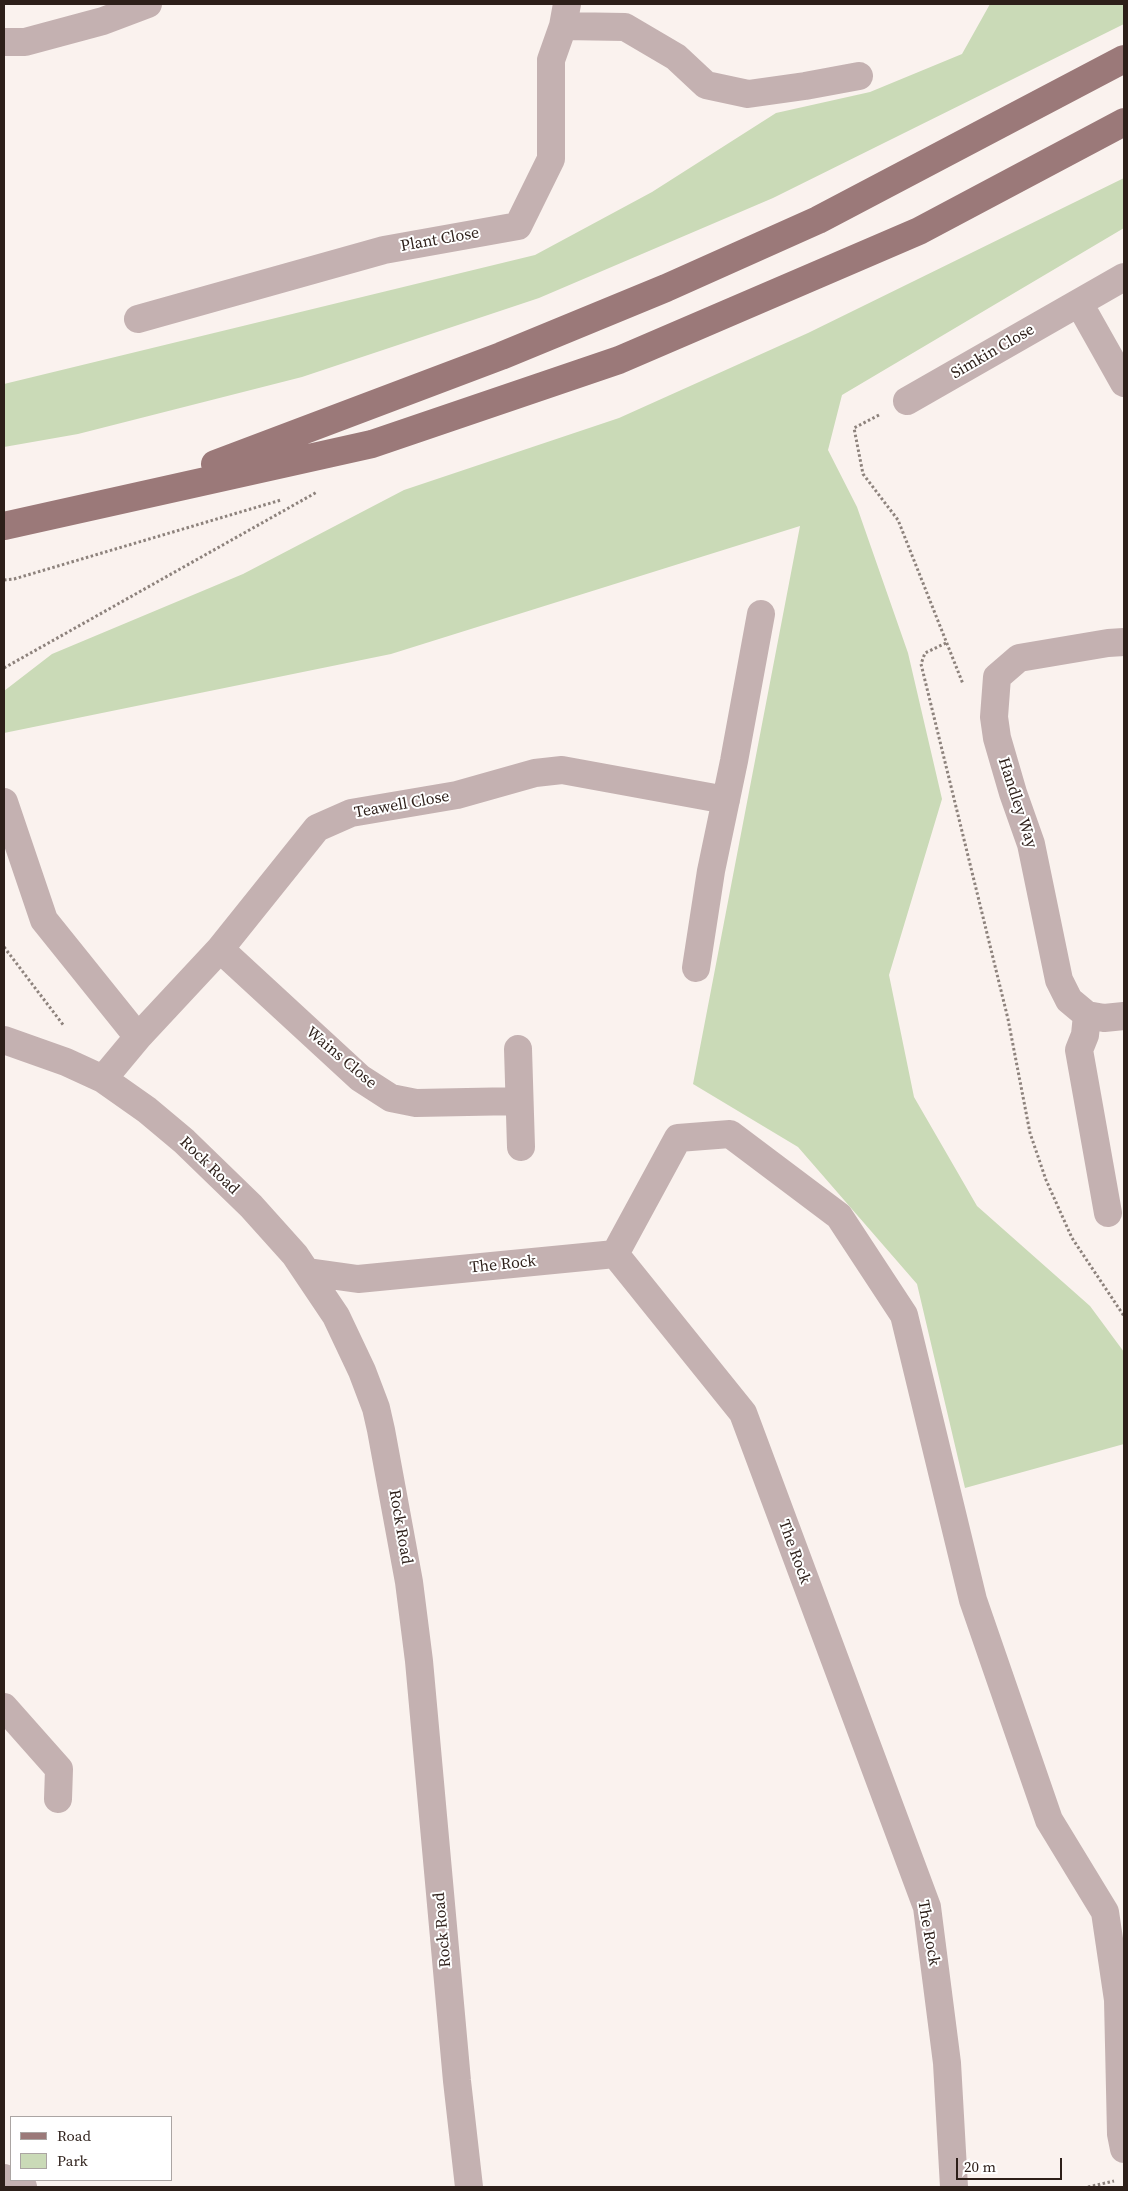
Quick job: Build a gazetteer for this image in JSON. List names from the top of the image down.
{
  "streets": {
    "street": [
      "Plant Close",
      "Simkin Close",
      "Handley Way",
      "Teawell Close",
      "Wains Close",
      "Rock Road",
      "The Rock"
    ]
  },
  "crossings": [
    ["Teawell Close", "Wains Close"],
    ["Teawell Close", "Rock Road"],
    ["Rock Road", "The Rock"]
  ],
  "legend": ["Road", "Park"],
  "scale_bar": "20 m"
}
